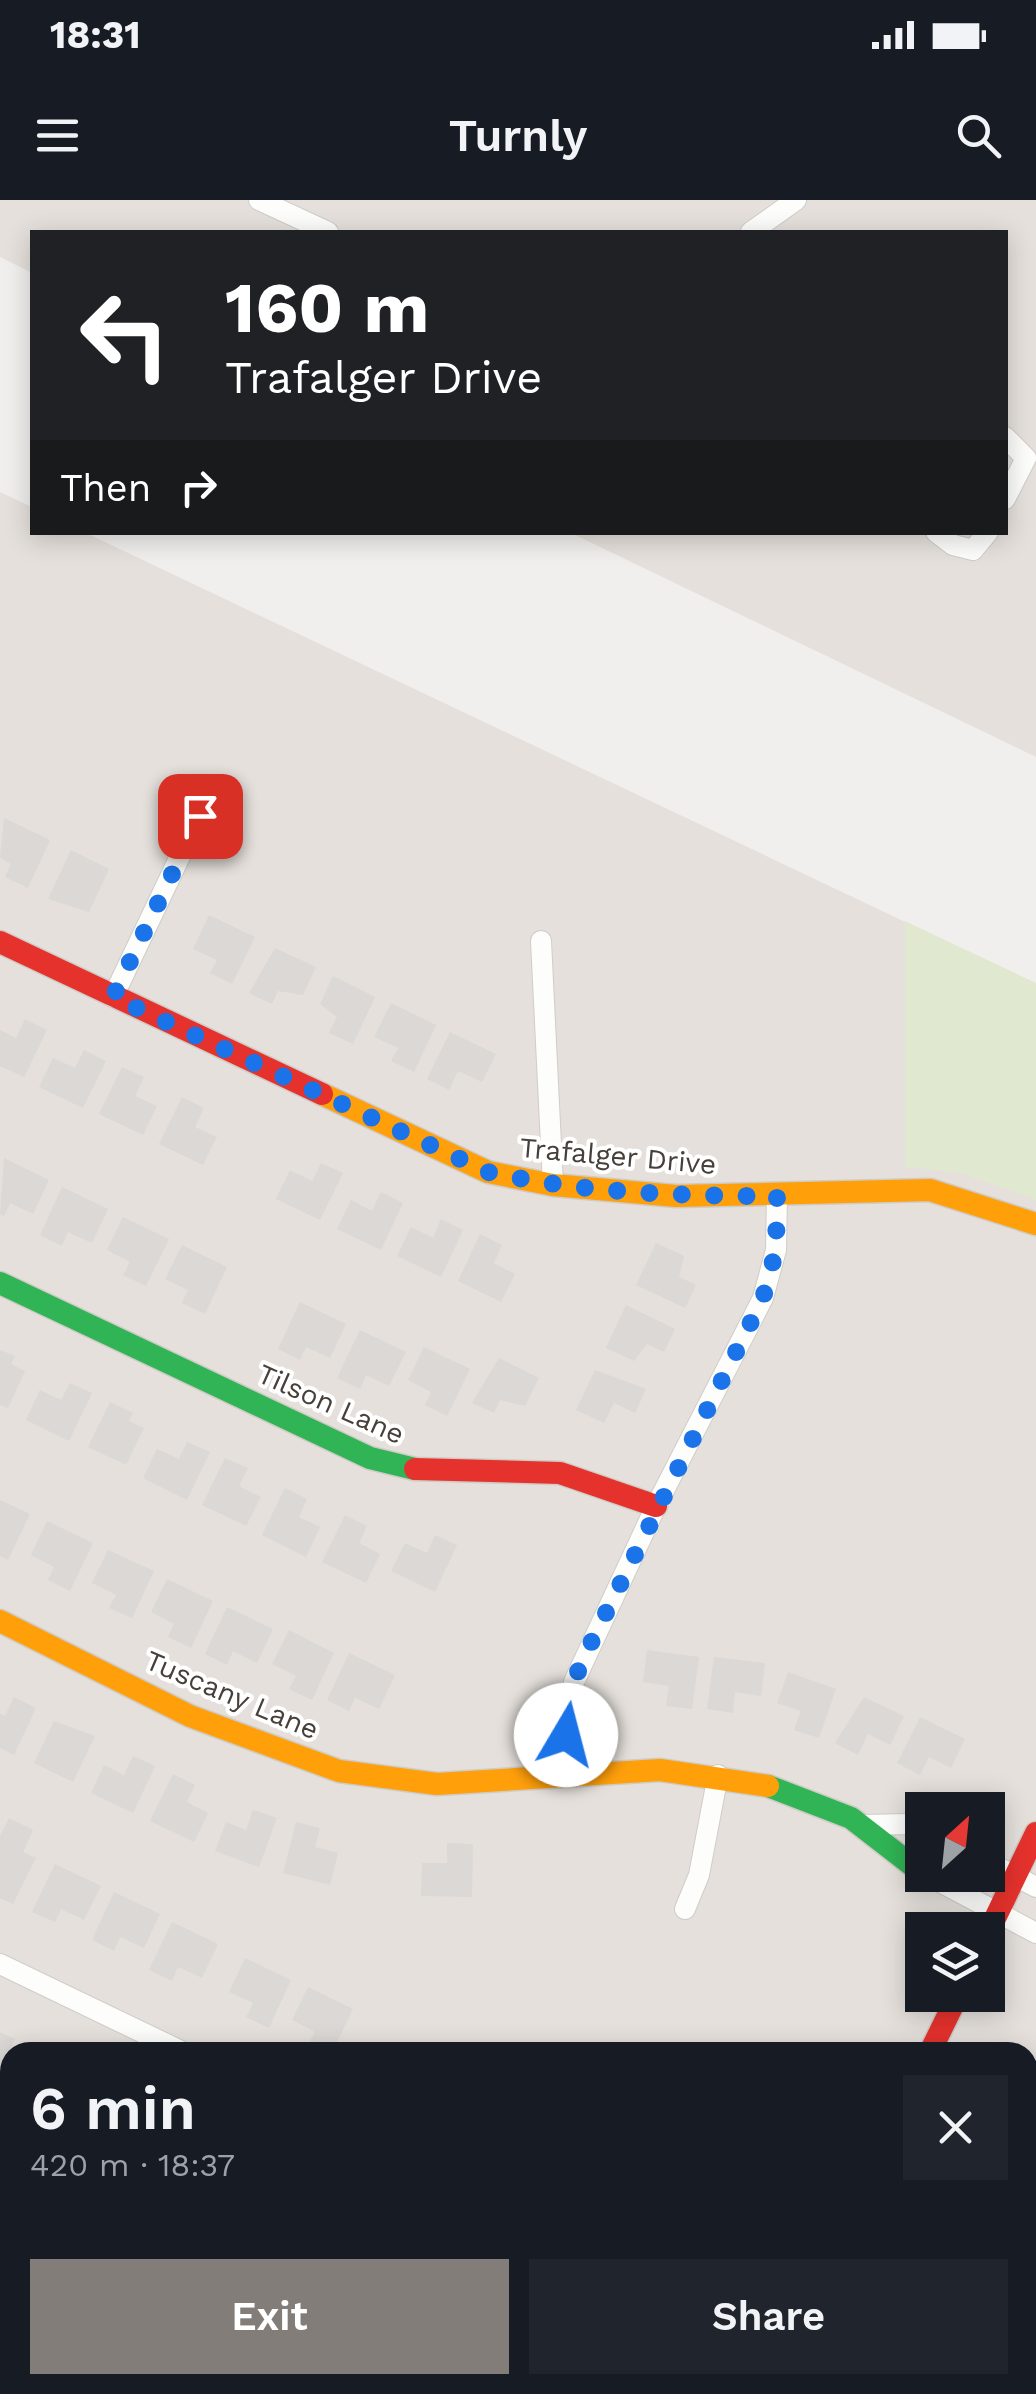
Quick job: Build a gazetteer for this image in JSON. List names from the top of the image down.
{
  "streets": {
    "street": ["Trafalger Drive", "Tilson Lane", "Tuscany Lane"]
  },
  "north": "top right",
  "page": {
    "status": "18:31",
    "header": "Turnly",
    "turn": ["160 m", "Trafalger Drive"],
    "then": "Then",
    "heading": ["6 min", "420 m · 18:37"],
    "buttons": ["Exit", "Share"]
  }
}
